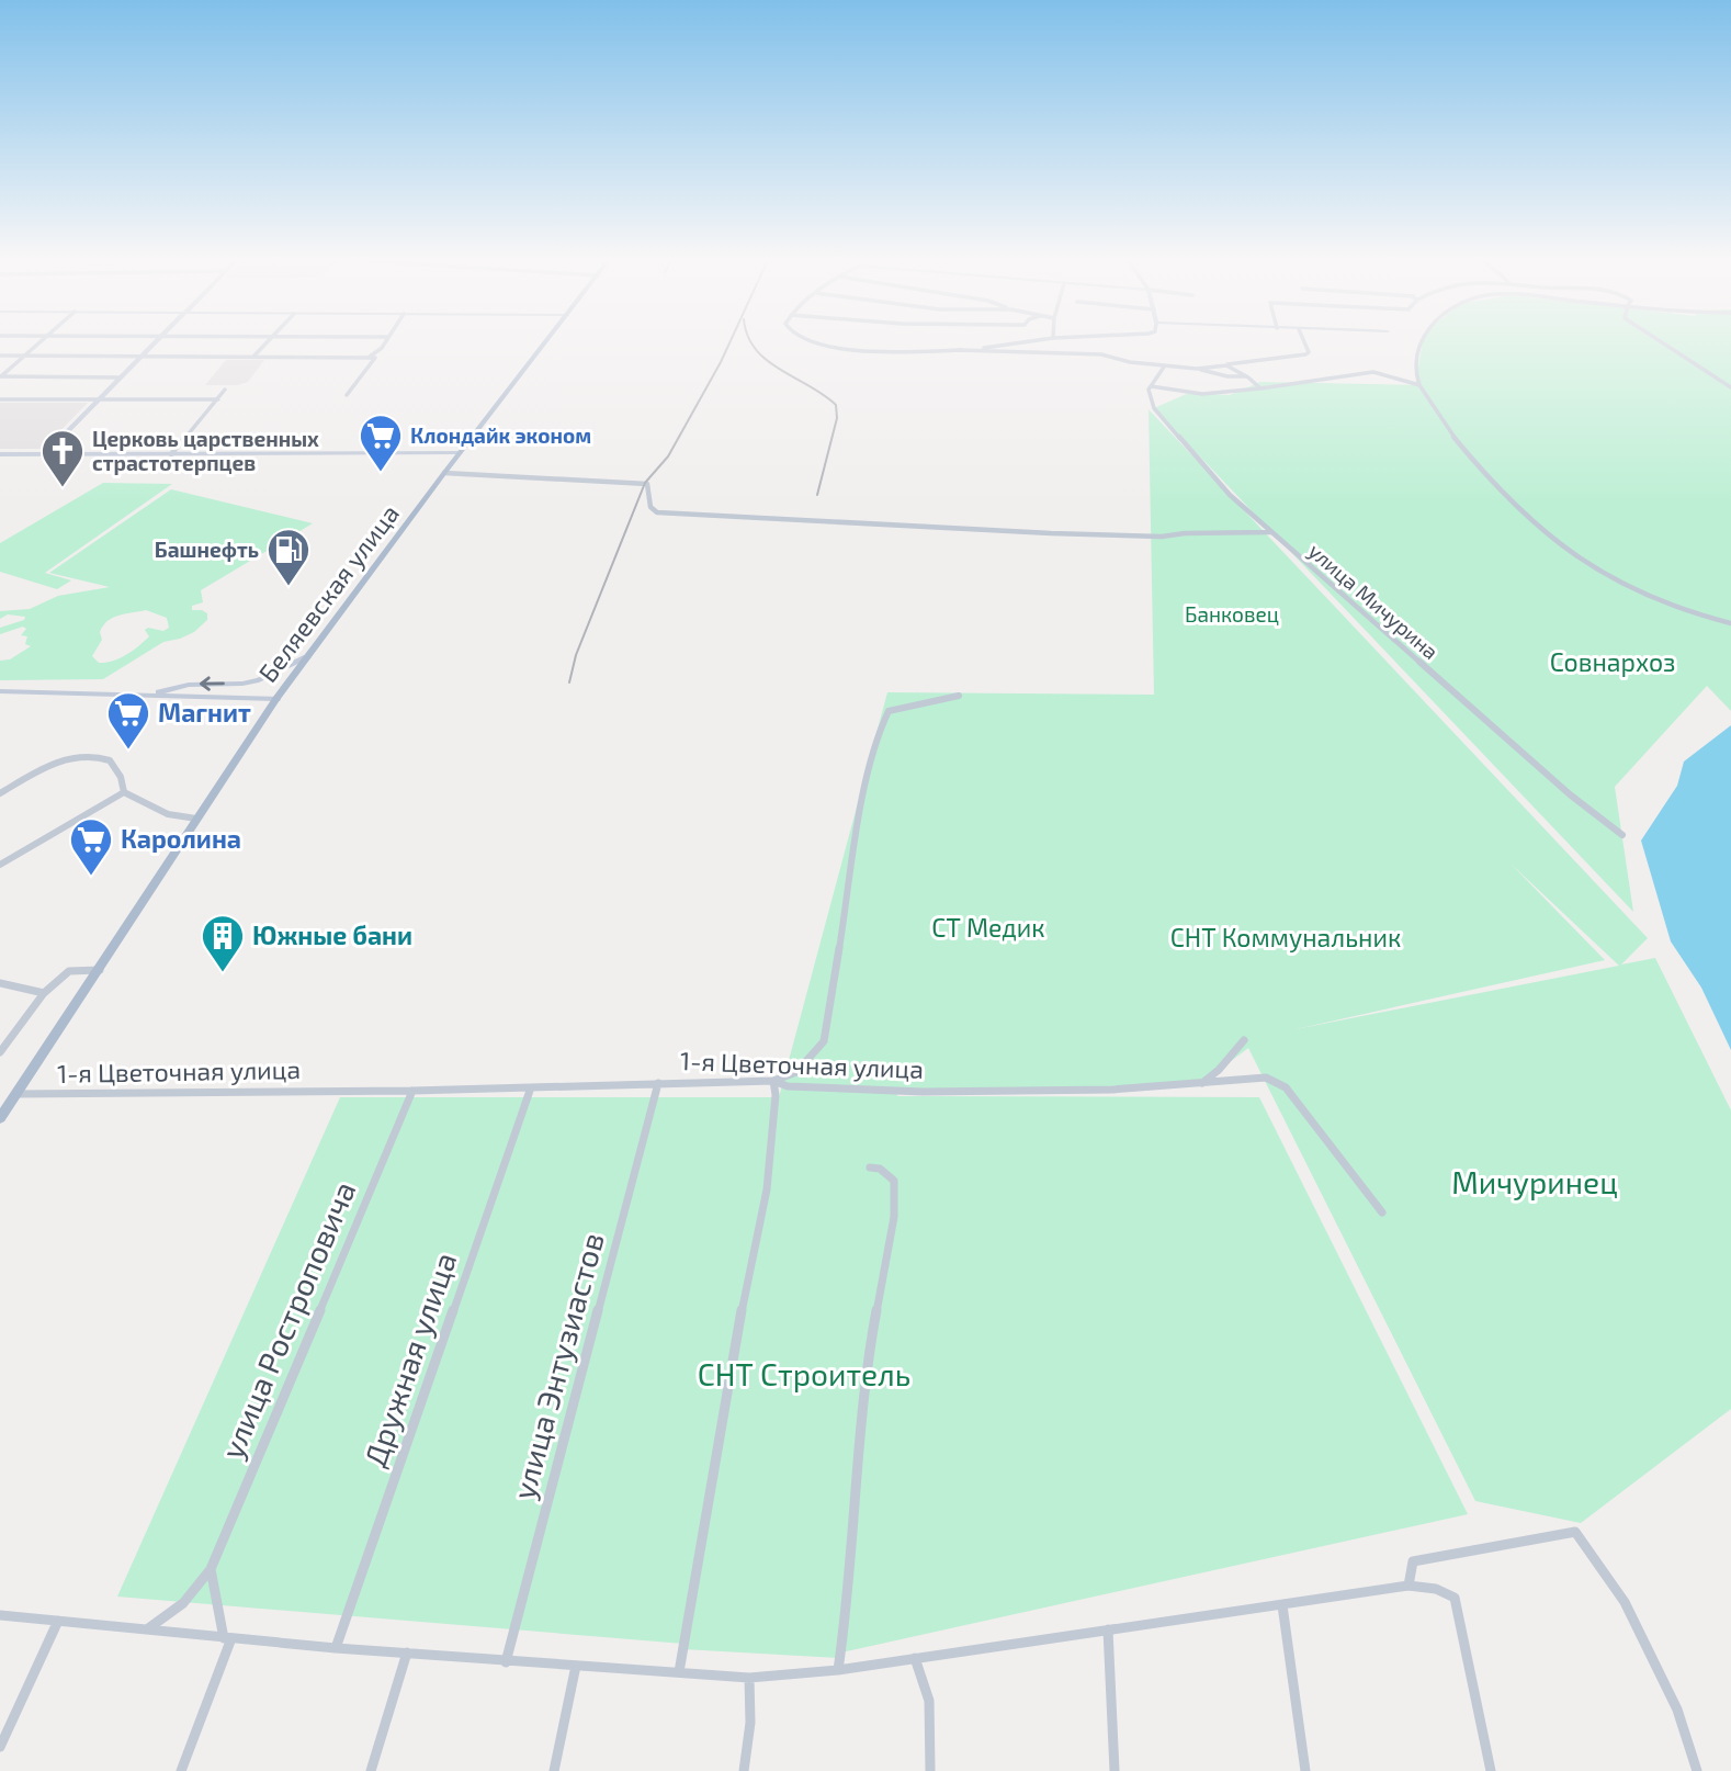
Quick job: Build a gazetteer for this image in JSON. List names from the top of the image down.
{
  "streets": {
    "main road": ["Беляевская улица"],
    "street": [
      "улица Мичурина",
      "1-я Цветочная улица",
      "улица Ростроповича",
      "Дружная улица",
      "улица Энтузиастов"
    ]
  },
  "crossings": [
    ["Беляевская улица", "1-я Цветочная улица"],
    ["1-я Цветочная улица", "улица Ростроповича"],
    ["1-я Цветочная улица", "Дружная улица"],
    ["1-я Цветочная улица", "улица Энтузиастов"]
  ],
  "parks": [
    "Банковец",
    "Совнархоз",
    "СТ Медик",
    "СНТ Коммунальник",
    "Мичуринец",
    "СНТ Строитель"
  ],
  "places": {
    "supermarket": ["Клондайк эконом", "Магнит", "Каролина"],
    "church": ["Церковь царственных страстотерпцев"],
    "fuel station": ["Башнефть"],
    "building": ["Южные бани"]
  }
}
